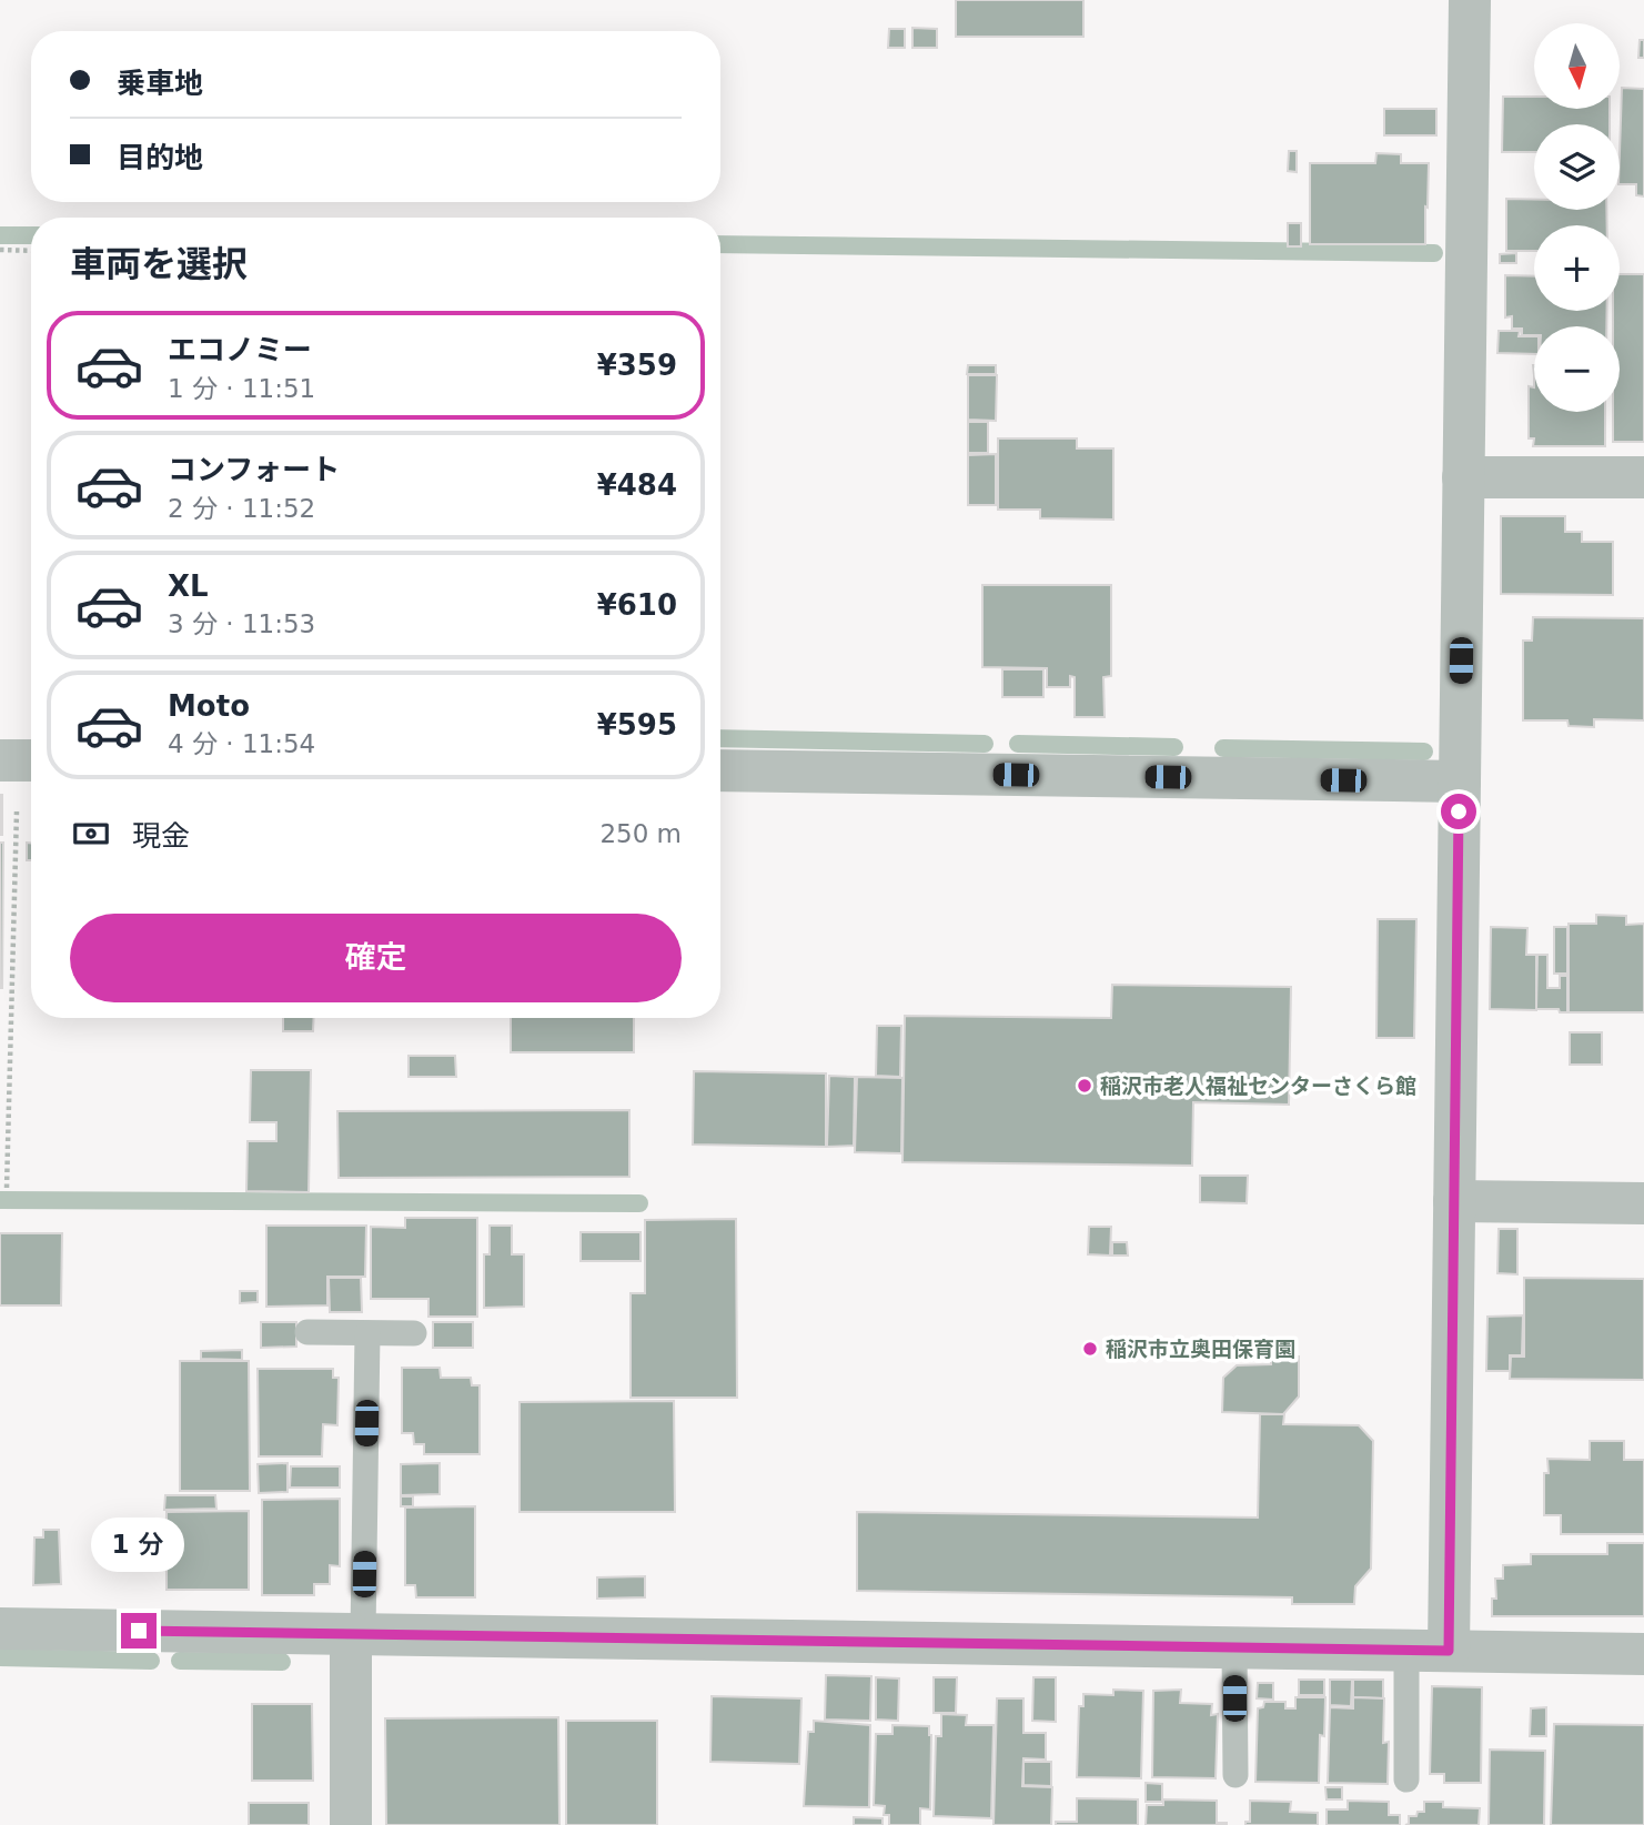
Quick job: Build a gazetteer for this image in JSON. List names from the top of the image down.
{
  "places": ["稲沢市老人福祉センターさくら館", "稲沢市立奥田保育園"],
  "north": "bottom",
  "page": {
    "map_buttons": ["+", "−"],
    "banner": ["乗車地", "目的地"],
    "heading": "車両を選択",
    "list": [
      {
        "name": "エコノミー",
        "note": "1 分 · 11:51",
        "value": "¥359"
      },
      {
        "name": "コンフォート",
        "note": "2 分 · 11:52",
        "value": "¥484"
      },
      {
        "name": "XL",
        "note": "3 分 · 11:53",
        "value": "¥610"
      },
      {
        "name": "Moto",
        "note": "4 分 · 11:54",
        "value": "¥595"
      }
    ],
    "pay": ["現金", "250 m"],
    "buttons": "確定",
    "bubble": "1 分"
  }
}
